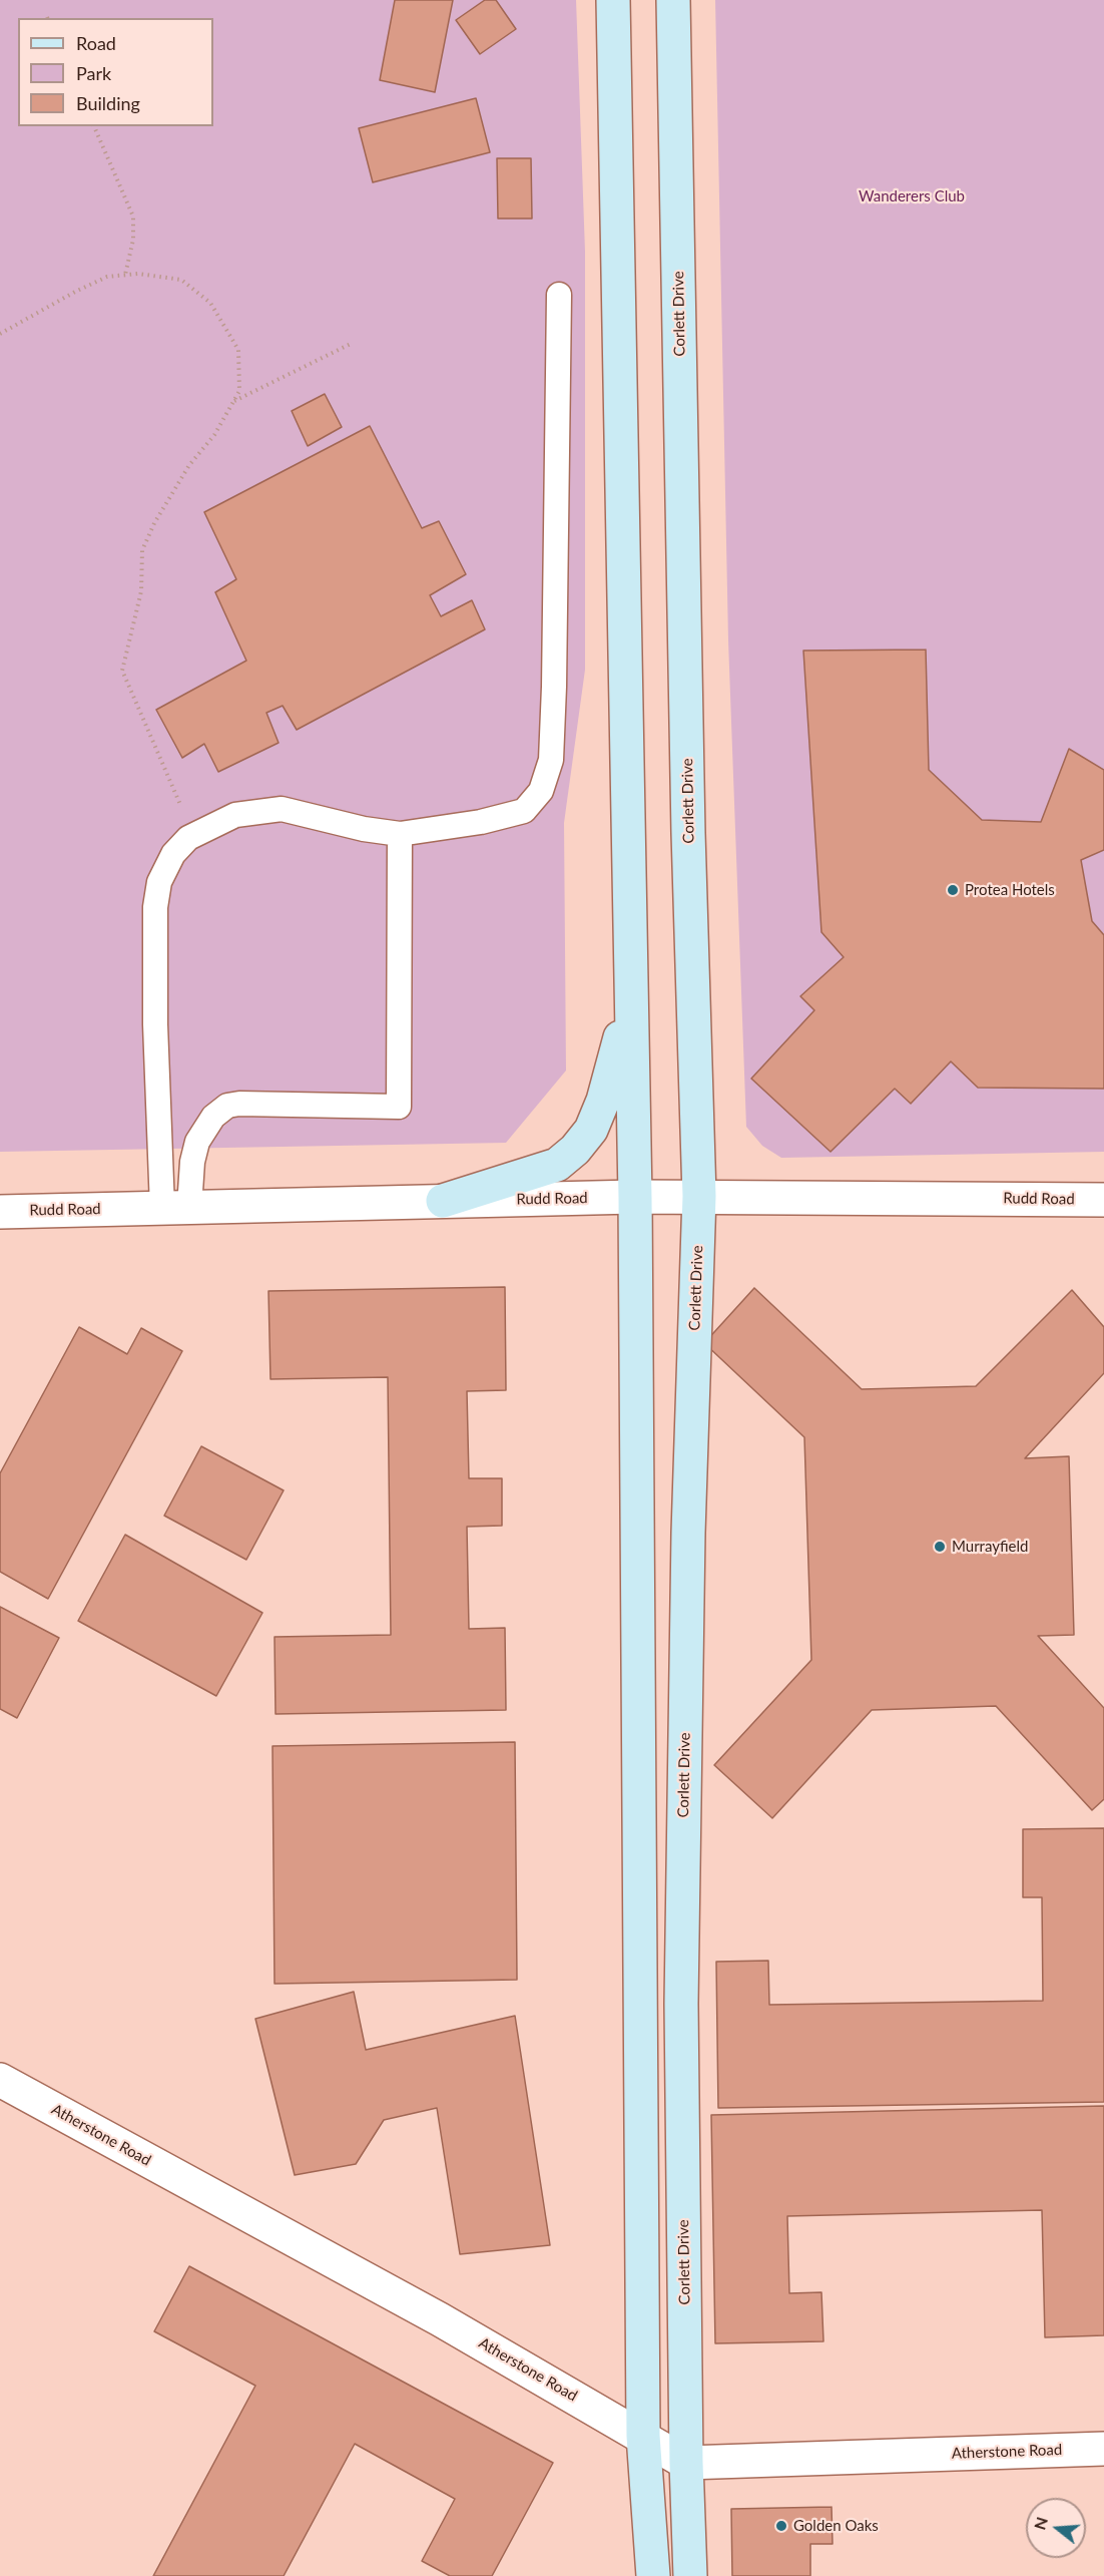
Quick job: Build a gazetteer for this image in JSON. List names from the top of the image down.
{
  "streets": {
    "main road": ["Corlett Drive"],
    "street": ["Rudd Road", "Atherstone Road"]
  },
  "crossings": [
    ["Corlett Drive", "Rudd Road"],
    ["Corlett Drive", "Atherstone Road"]
  ],
  "parks": ["Wanderers Club"],
  "places": ["Protea Hotels", "Murrayfield", "Golden Oaks"],
  "legend": ["Road", "Park", "Building"],
  "north": "left"
}
